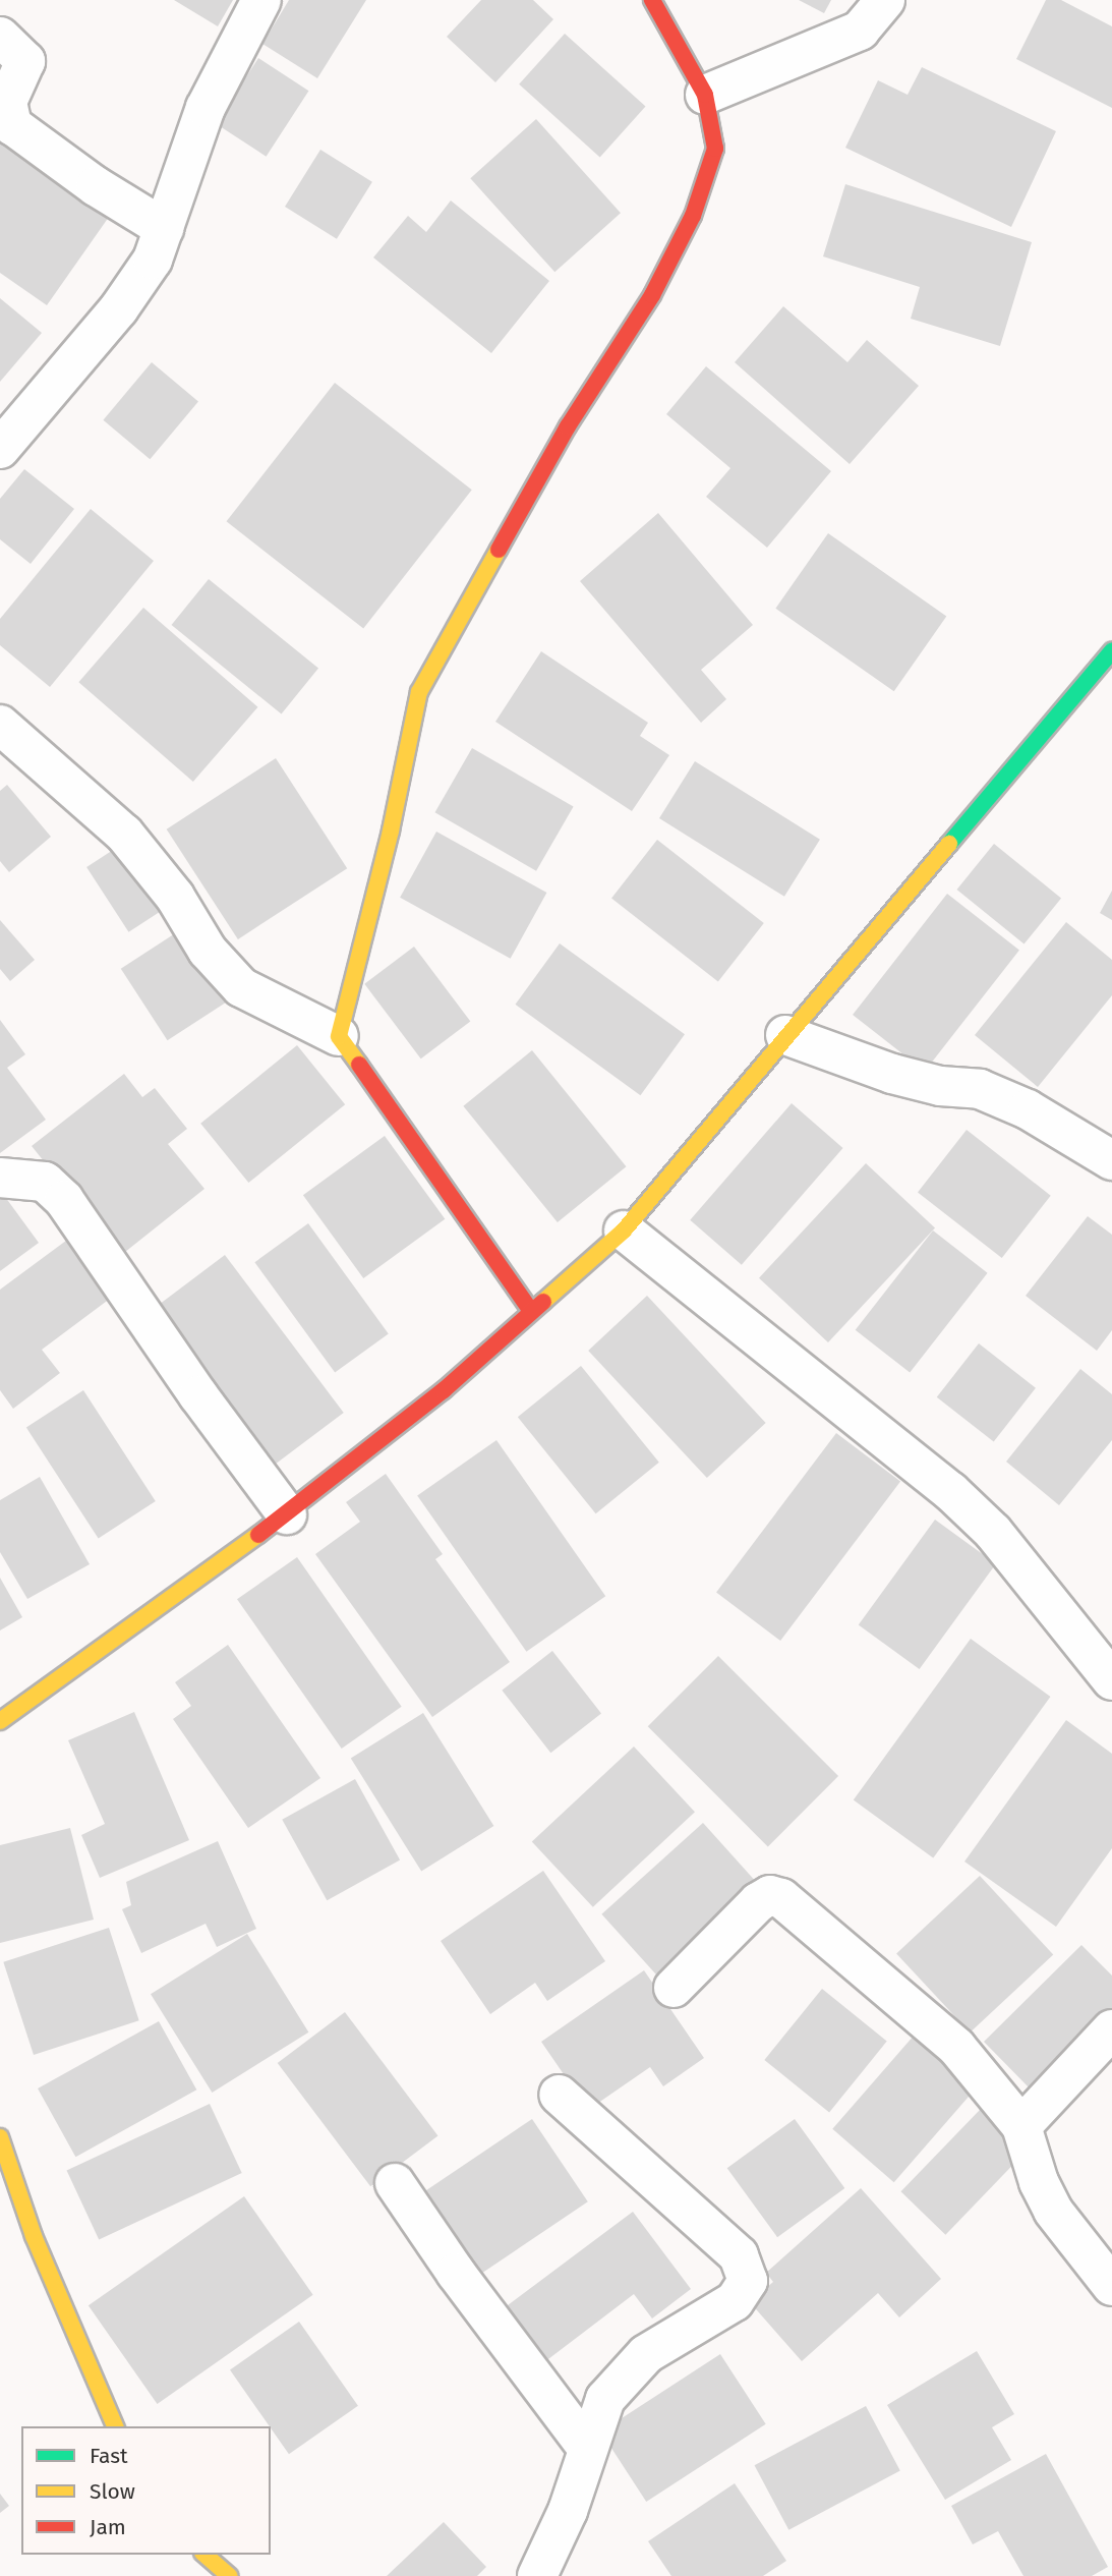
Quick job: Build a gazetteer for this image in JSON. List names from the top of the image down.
{
  "legend": ["Fast", "Slow", "Jam"]
}
